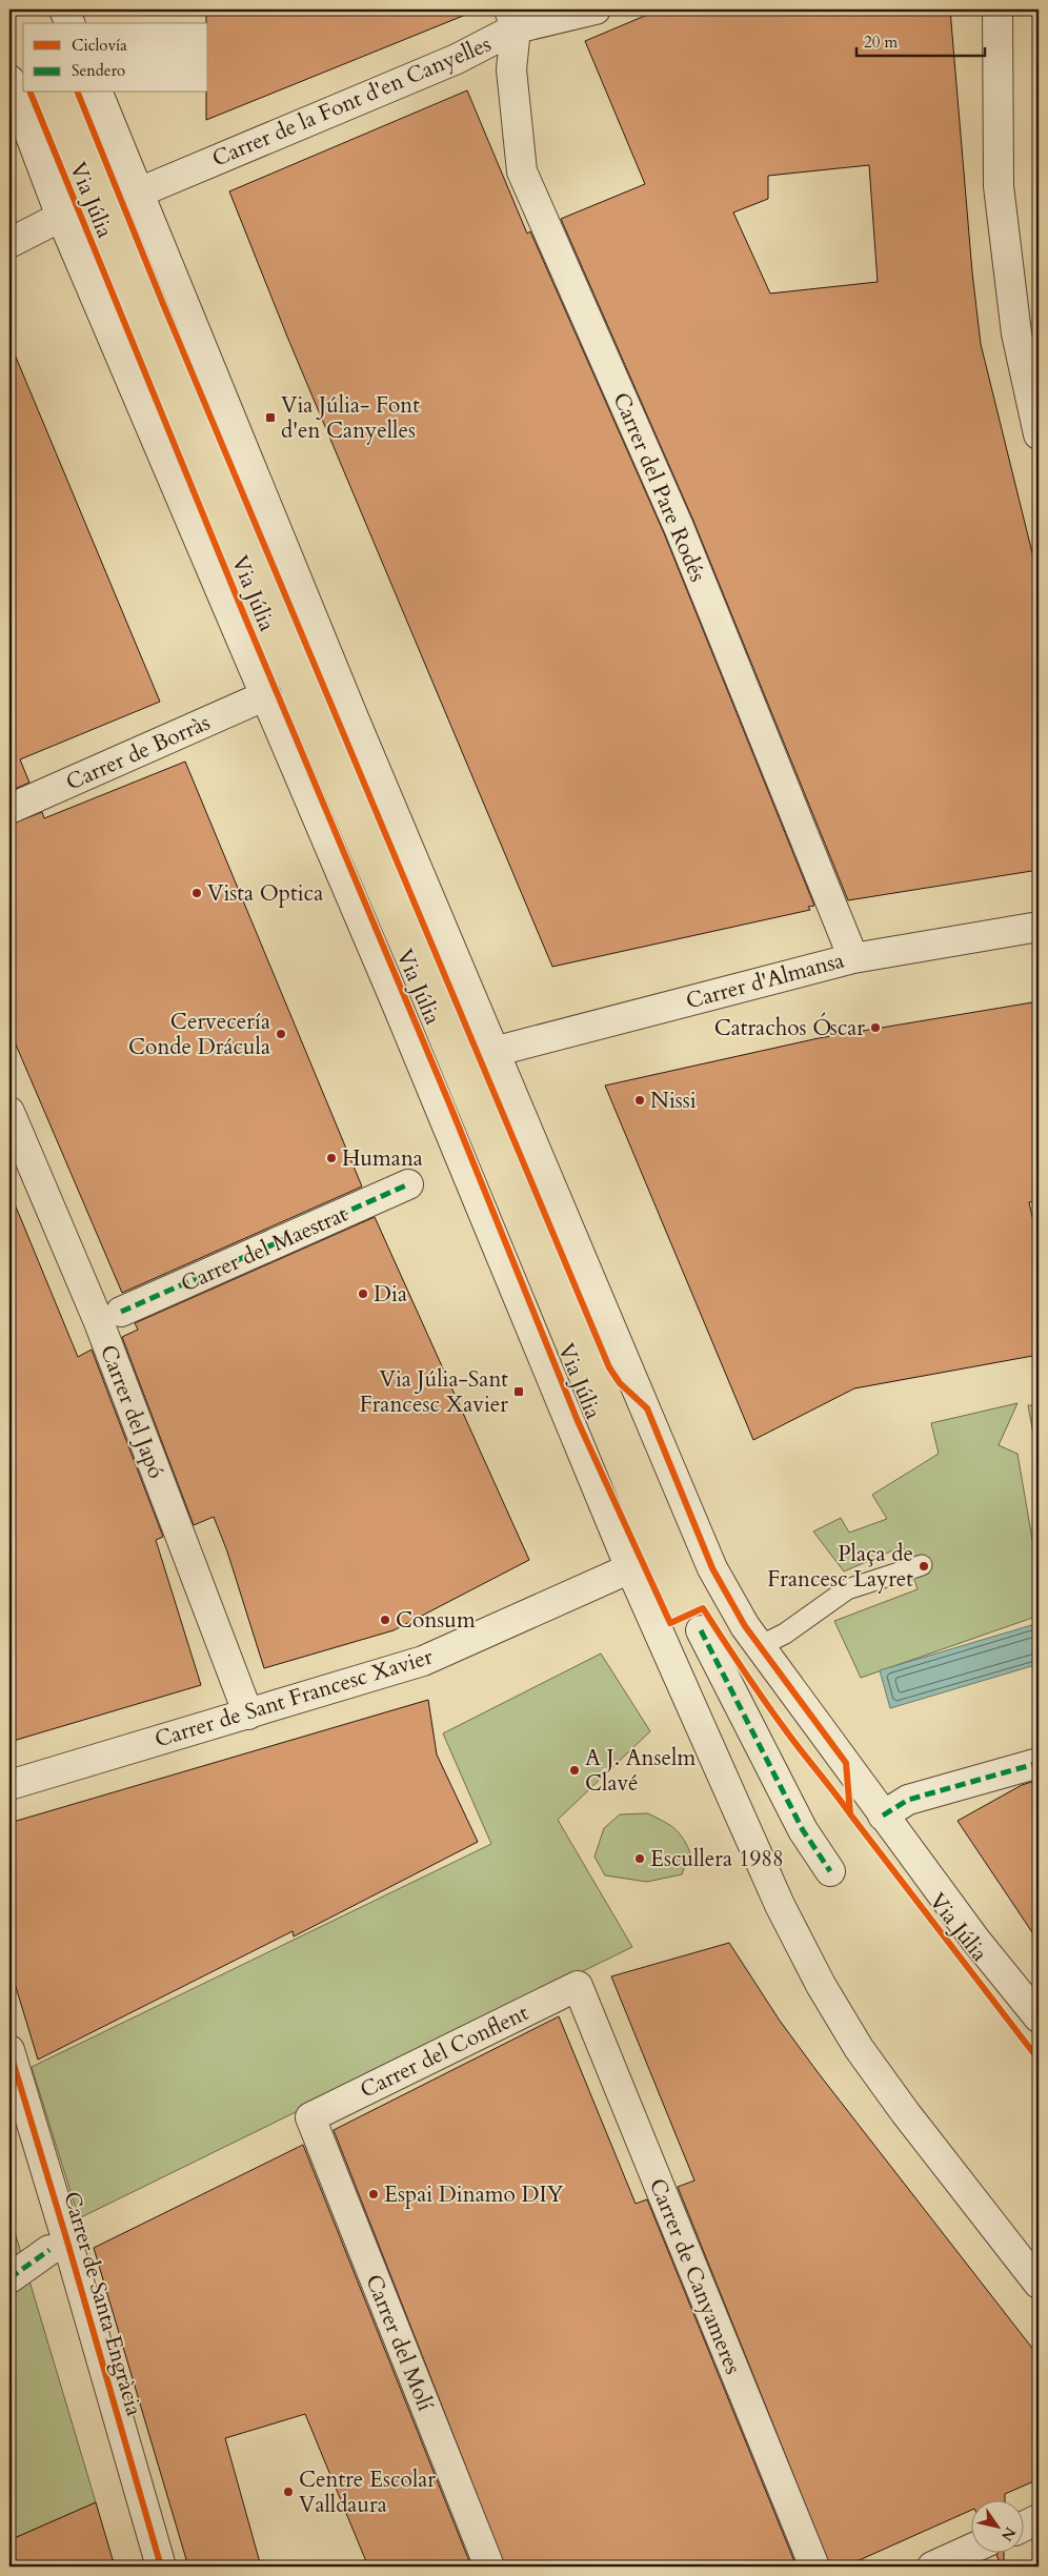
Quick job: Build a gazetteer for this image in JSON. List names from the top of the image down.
{
  "streets": {
    "street": [
      "Carrer de la Font d'en Canyelles",
      "Via Júlia",
      "Carrer del Pare Rodés",
      "Carrer de Borràs",
      "Carrer d'Almansa",
      "Carrer del Maestrat",
      "Carrer del Japó",
      "Carrer de Sant Francesc Xavier",
      "Carrer del Conflent",
      "Carrer de Canyameres",
      "Carrer de Santa Engràcia",
      "Carrer del Molí"
    ]
  },
  "crossings": [
    ["Carrer de la Font d'en Canyelles", "Via Júlia"],
    ["Carrer de la Font d'en Canyelles", "Carrer del Pare Rodés"],
    ["Via Júlia", "Carrer de Borràs"],
    ["Via Júlia", "Carrer d'Almansa"],
    ["Via Júlia", "Carrer de Sant Francesc Xavier"],
    ["Carrer del Pare Rodés", "Carrer d'Almansa"],
    ["Carrer del Japó", "Carrer de Sant Francesc Xavier"],
    ["Carrer del Conflent", "Carrer de Canyameres"],
    ["Carrer del Conflent", "Carrer del Molí"]
  ],
  "places": {
    "transit": ["Via Júlia- Font d'en Canyelles", "Via Júlia-Sant Francesc Xavier"],
    "other": [
      "Vista Optica",
      "Catrachos Óscar",
      "Cervecería Conde Drácula",
      "Nissi",
      "Humana",
      "Dia",
      "Plaça de Francesc Layret",
      "Consum",
      "A J. Anselm Clavé",
      "Escullera 1988",
      "Espai Dinamo DIY",
      "Centre Escolar Valldaura"
    ]
  },
  "legend": ["Ciclovía", "Sendero"],
  "scale_bar": "20 m",
  "north": "bottom right"
}
